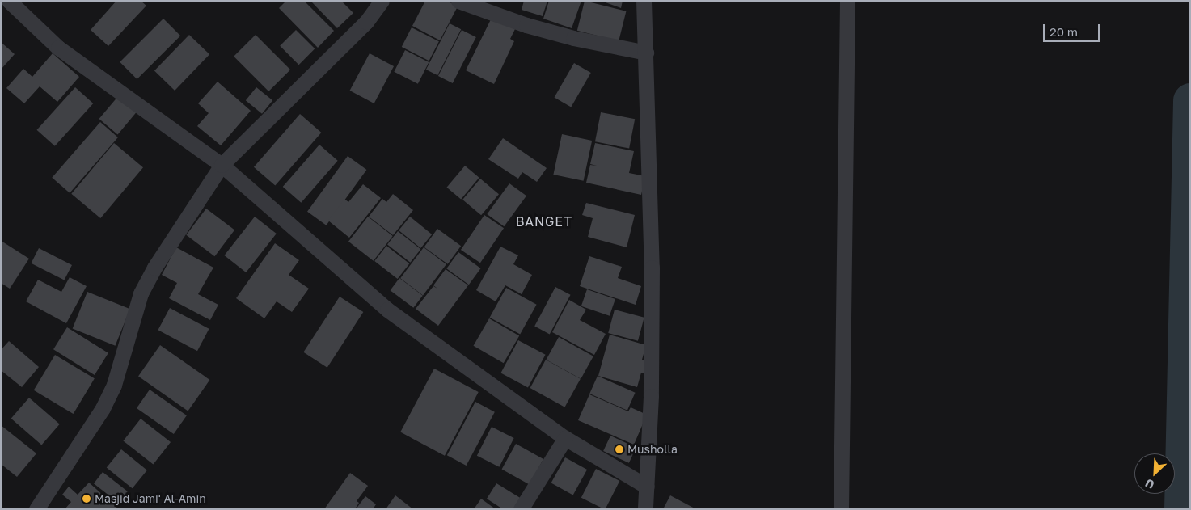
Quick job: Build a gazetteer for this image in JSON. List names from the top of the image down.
{
  "districts": ["BANGET"],
  "places": ["Musholla", "Masjid Jami' Al-Amin"],
  "scale_bar": "20 m",
  "north": "bottom left"
}
